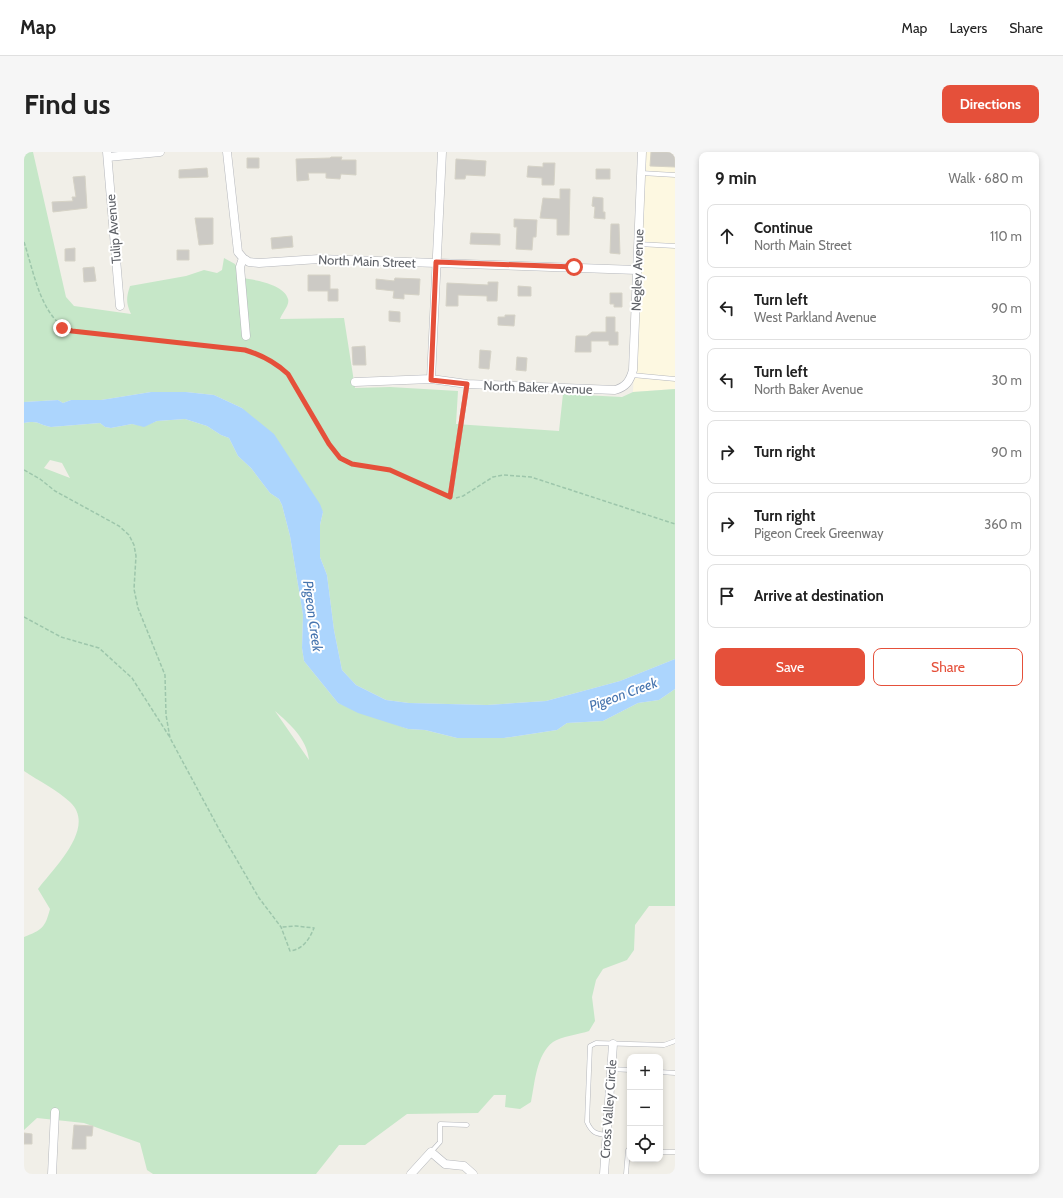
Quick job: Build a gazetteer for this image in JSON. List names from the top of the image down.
{
  "streets": {
    "street": [
      "Tulip Avenue",
      "North Main Street",
      "Negley Avenue",
      "North Baker Avenue",
      "Cross Valley Circle"
    ]
  },
  "crossings": [
    ["North Main Street", "Negley Avenue"],
    ["Negley Avenue", "North Baker Avenue"]
  ],
  "water": ["Pigeon Creek"],
  "page": {
    "header": "Map",
    "nav": ["Map", "Layers", "Share"],
    "buttons": [
      "Directions",
      ["Save", "Share"]
    ],
    "title": "Find us",
    "heading": ["9 min", "Walk · 680 m"],
    "list": [
      ["Continue", "North Main Street", "110 m"],
      ["Turn left", "West Parkland Avenue", "90 m"],
      ["Turn left", "North Baker Avenue", "30 m"],
      ["Turn right", "90 m"],
      ["Turn right", "Pigeon Creek Greenway", "360 m"],
      "Arrive at destination"
    ],
    "map_buttons": ["+", "−"]
  }
}
